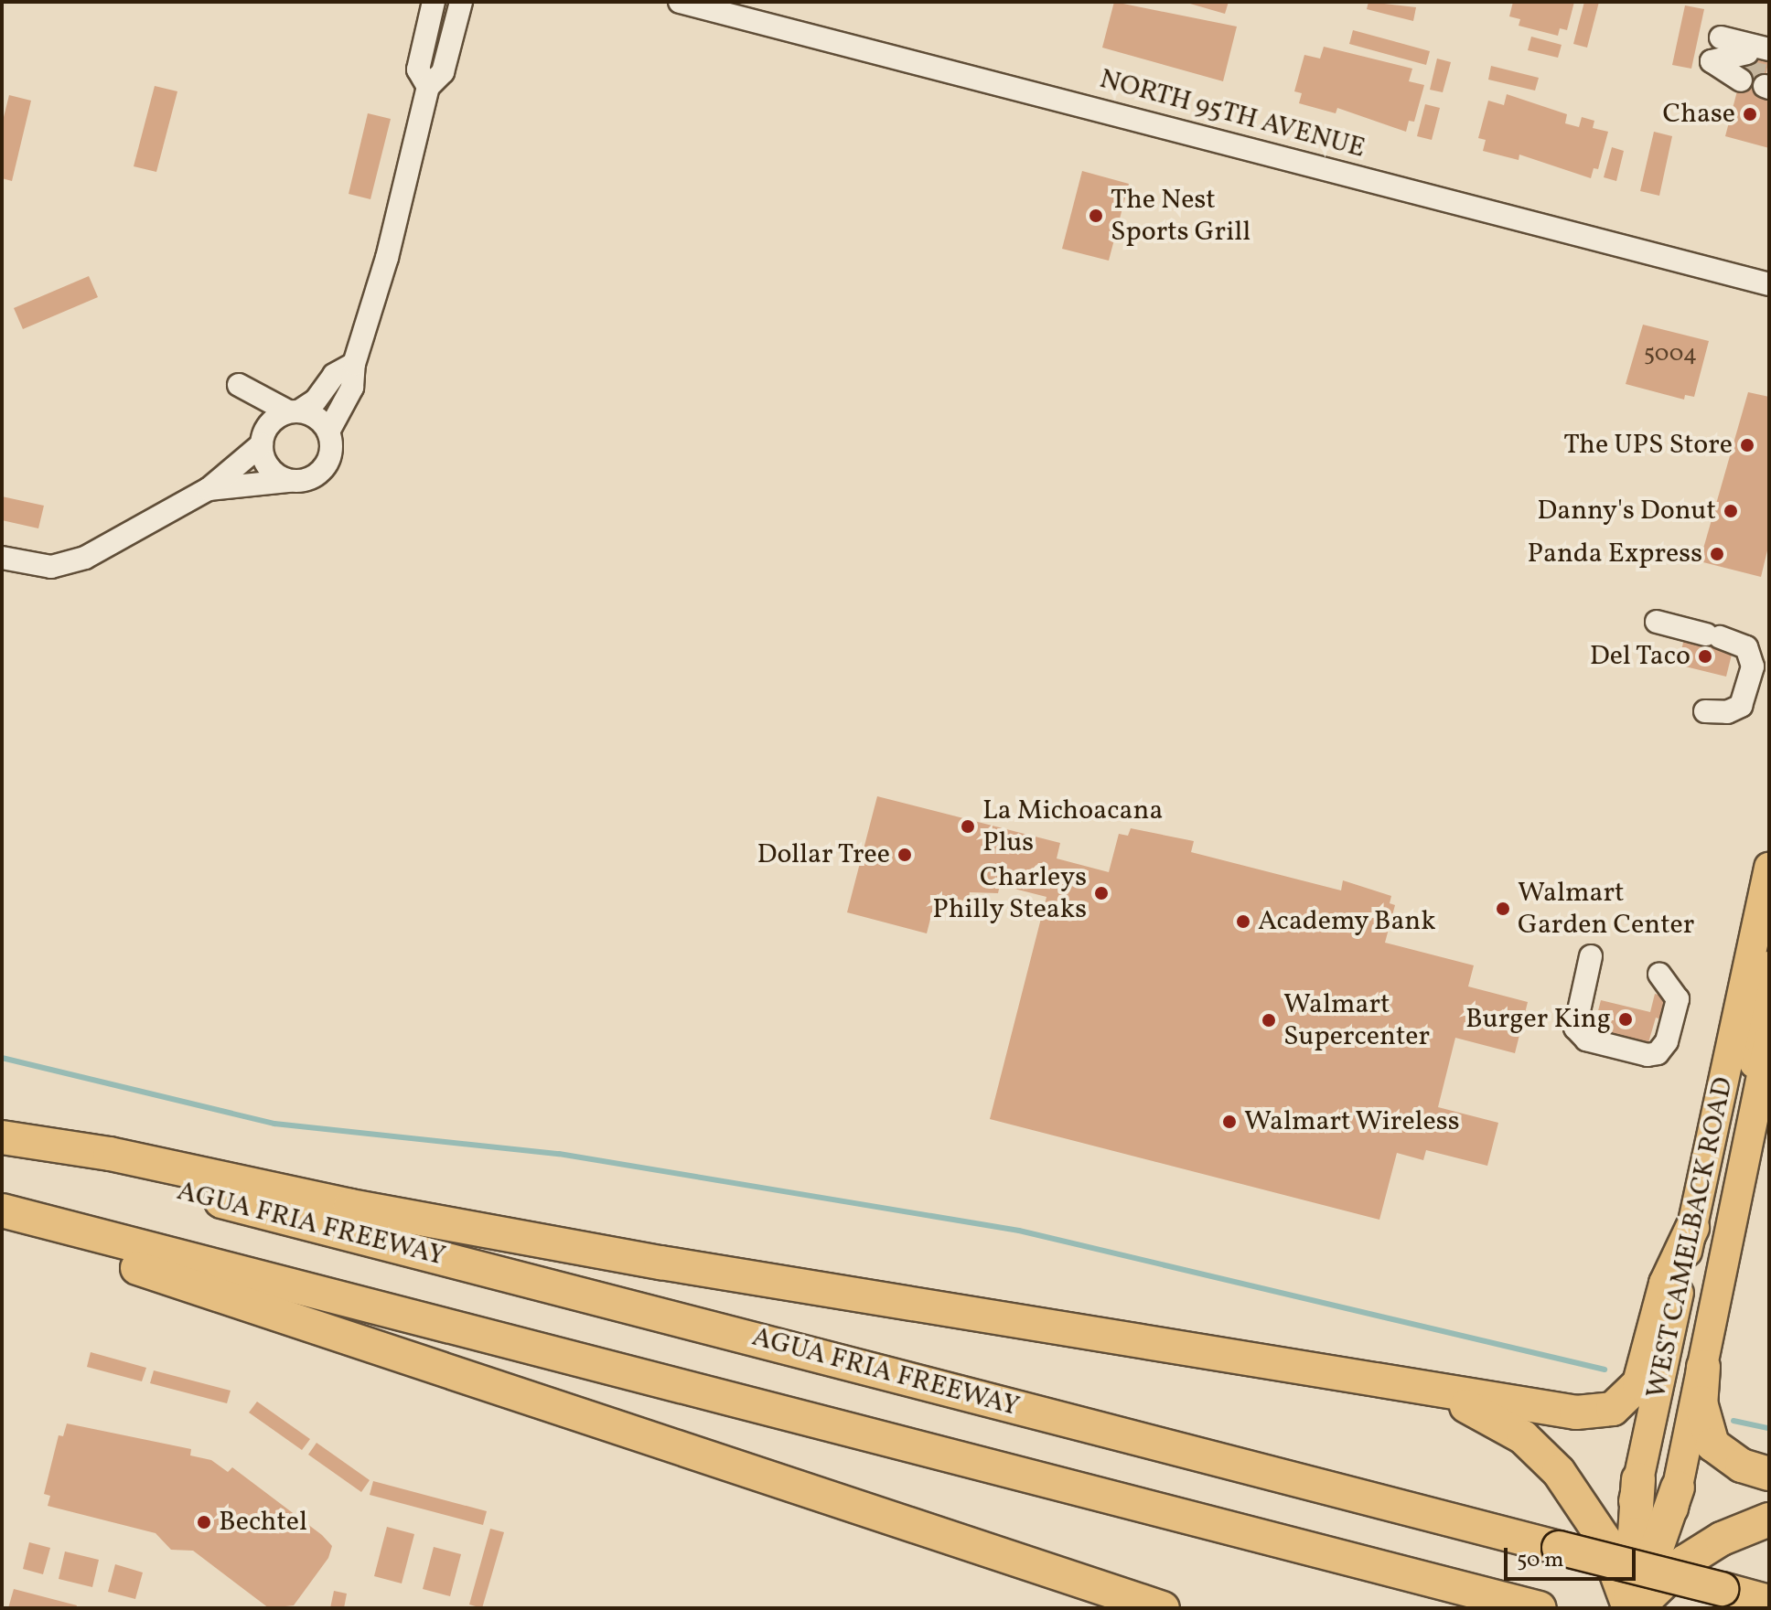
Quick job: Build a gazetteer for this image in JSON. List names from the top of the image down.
{
  "streets": {
    "highway": ["AGUA FRIA FREEWAY"],
    "main road": ["WEST CAMELBACK ROAD"],
    "street": ["NORTH 95TH AVENUE"]
  },
  "places": [
    "Chase",
    "The Nest Sports Grill",
    "The UPS Store",
    "Danny's Donut",
    "Panda Express",
    "Del Taco",
    "La Michoacana Plus",
    "Dollar Tree",
    "Charleys Philly Steaks",
    "Walmart Garden Center",
    "Academy Bank",
    "Burger King",
    "Walmart Supercenter",
    "Walmart Wireless",
    "Bechtel"
  ],
  "house_numbers": ["5004"],
  "scale_bar": "50 m"
}
